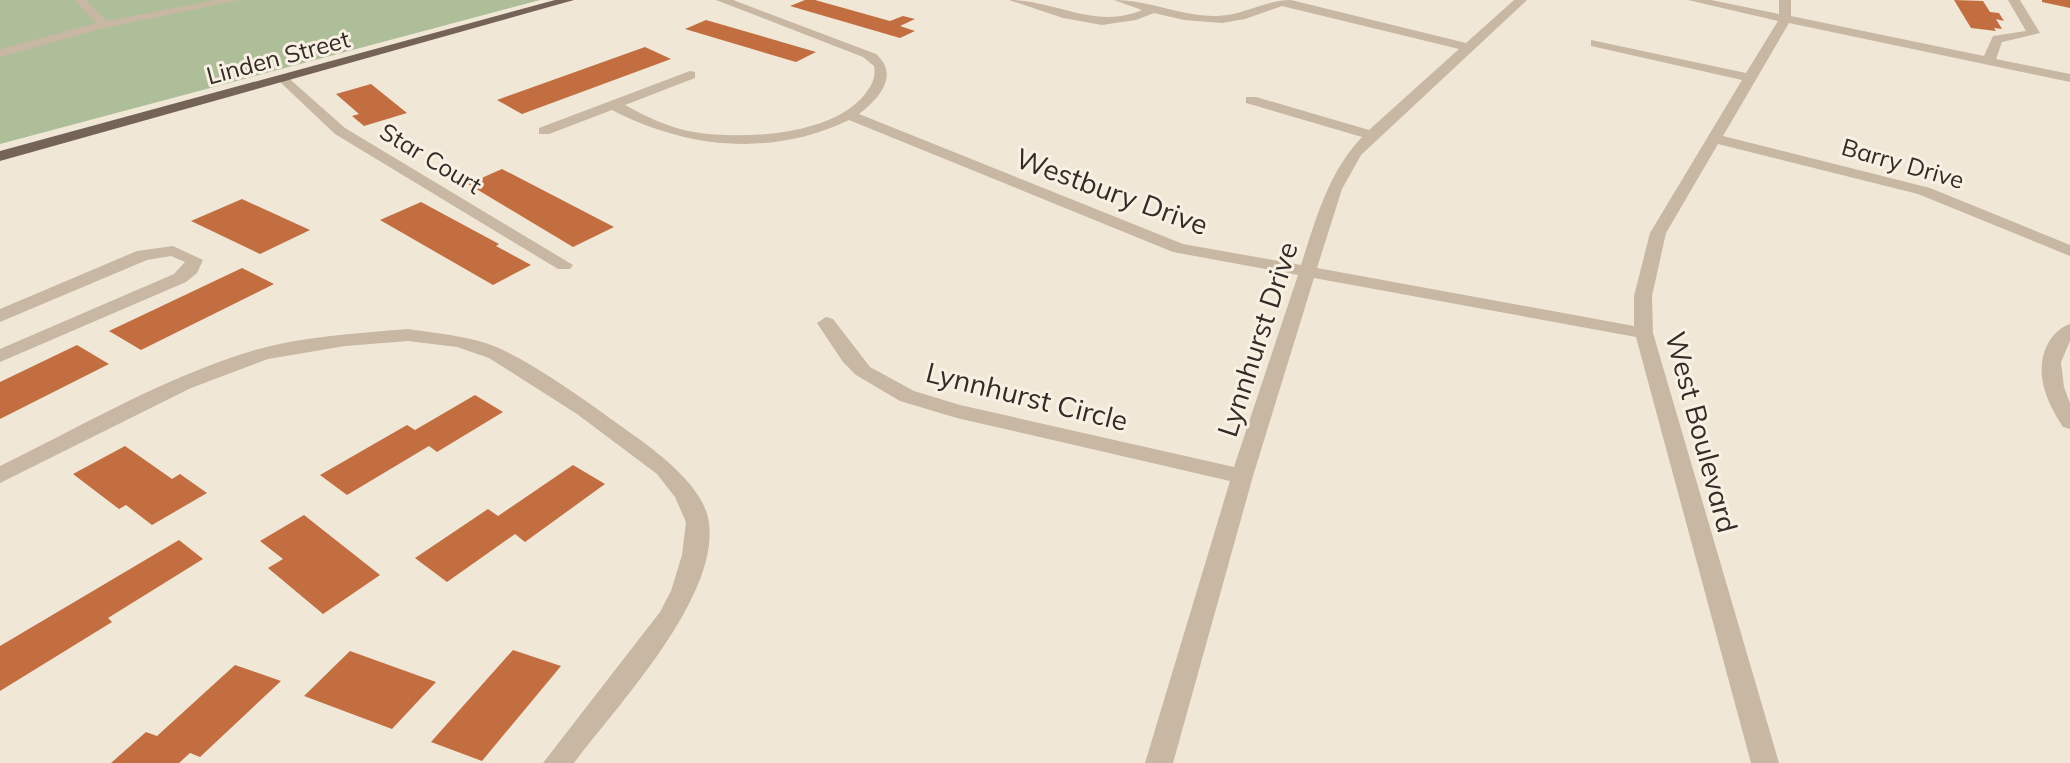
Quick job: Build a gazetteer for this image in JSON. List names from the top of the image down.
{
  "streets": {
    "main road": ["Linden Street"],
    "street": [
      "Star Court",
      "Barry Drive",
      "Westbury Drive",
      "Lynnhurst Drive",
      "Lynnhurst Circle",
      "West Boulevard"
    ]
  },
  "crossings": [
    ["Linden Street", "Star Court"],
    ["Barry Drive", "West Boulevard"],
    ["Westbury Drive", "Lynnhurst Drive"],
    ["Westbury Drive", "West Boulevard"],
    ["Lynnhurst Drive", "Lynnhurst Circle"]
  ]
}
